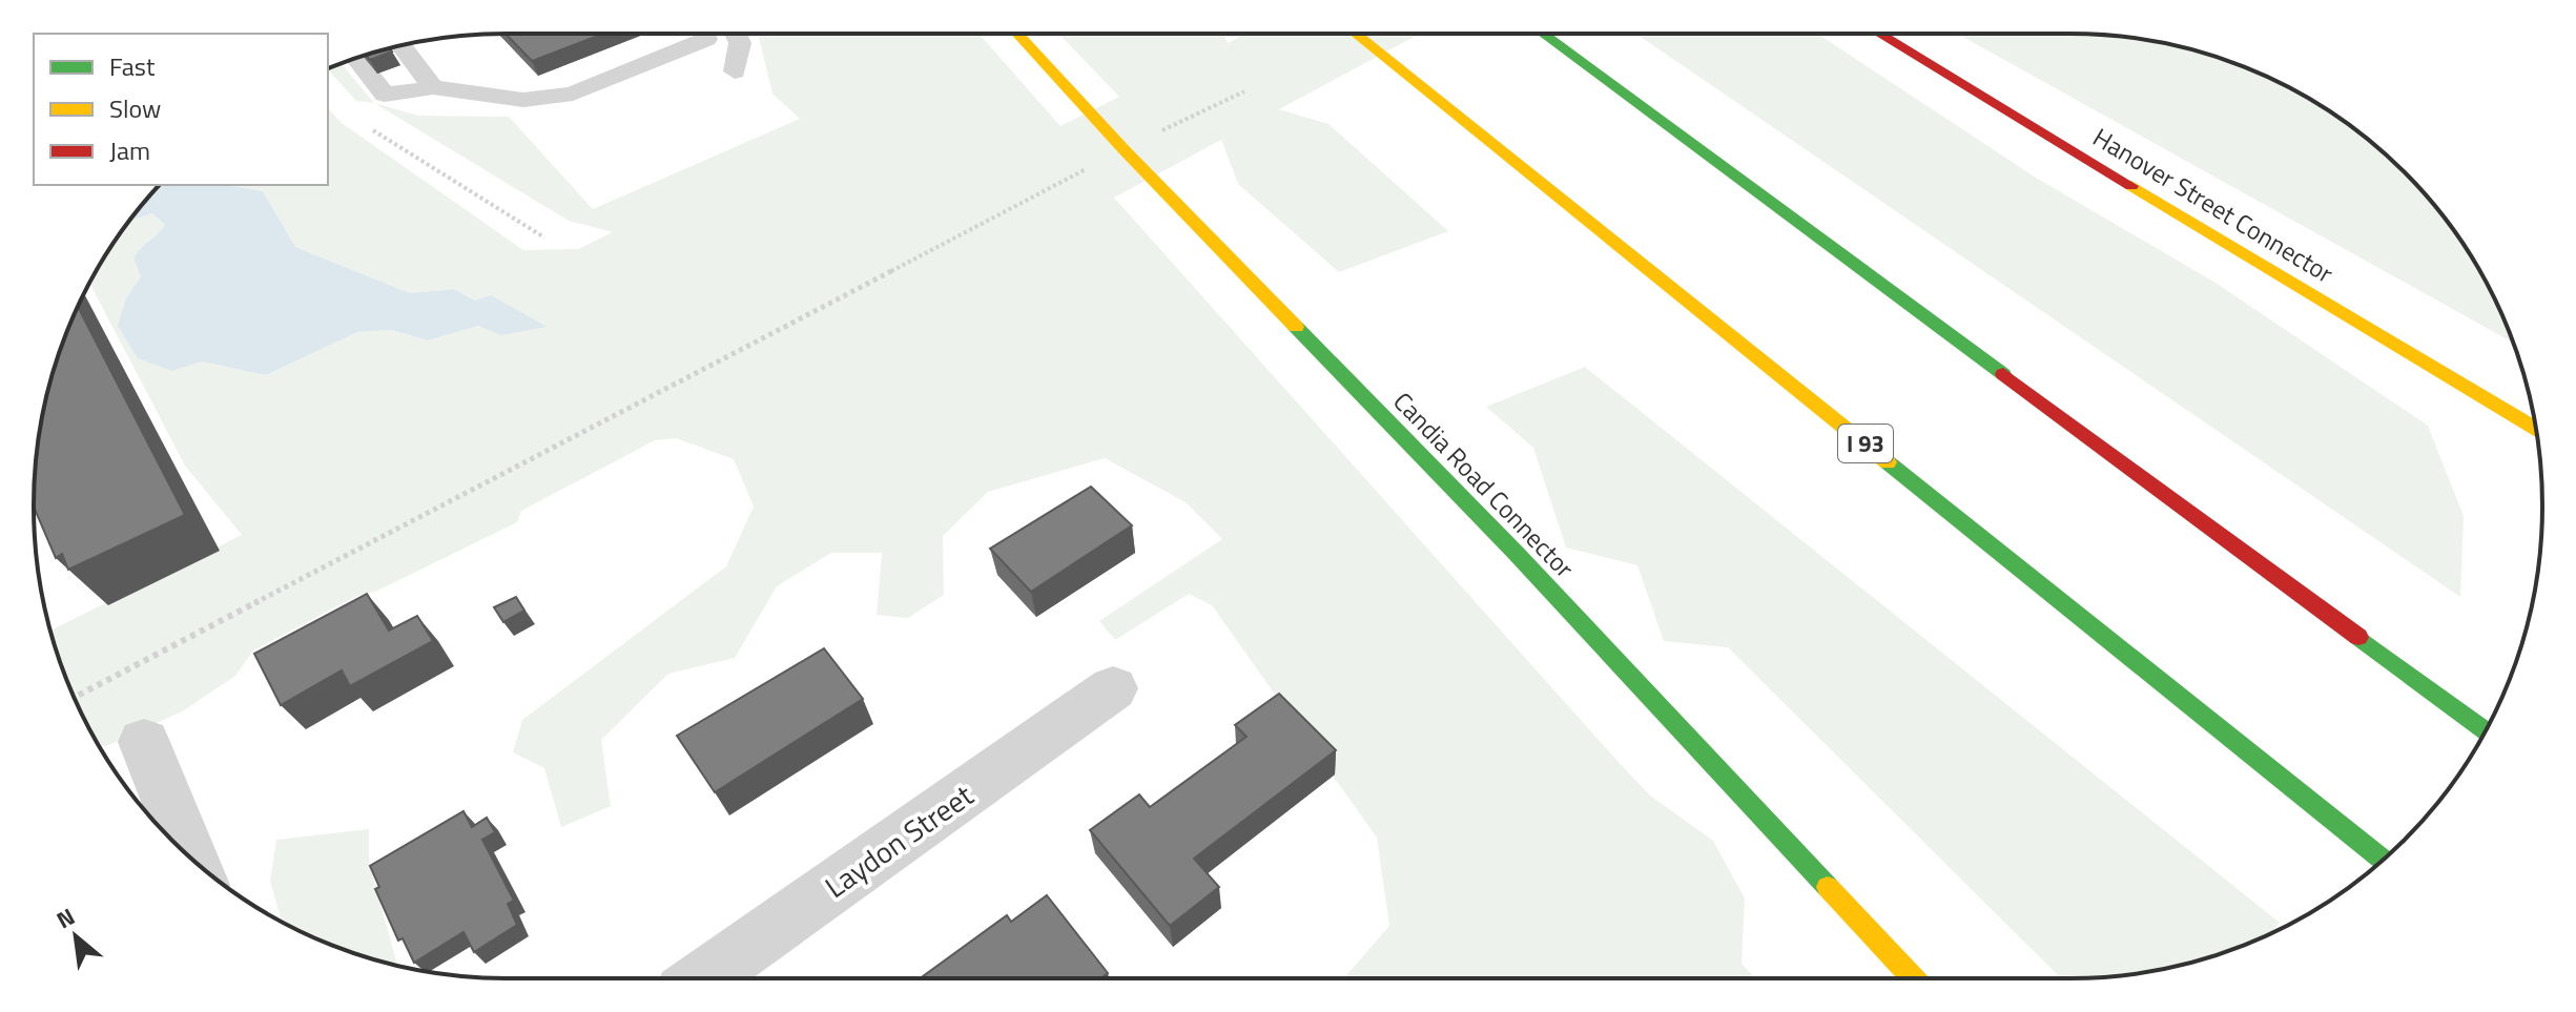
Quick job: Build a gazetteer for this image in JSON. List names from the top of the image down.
{
  "streets": {
    "main road": ["Hanover Street Connector", "I 93", "Candia Road Connector"],
    "street": ["Laydon Street"]
  },
  "legend": ["Fast", "Slow", "Jam"],
  "north": "top left"
}
